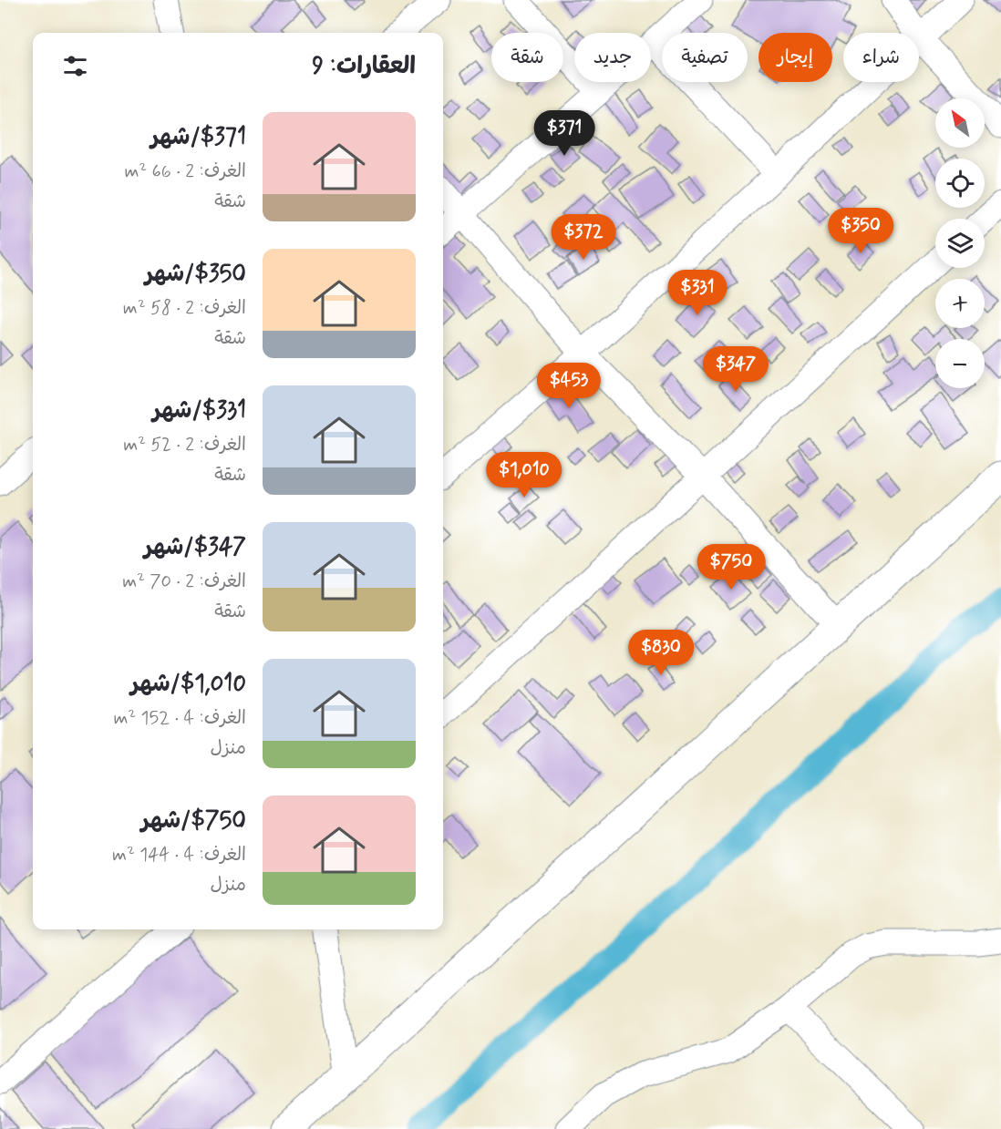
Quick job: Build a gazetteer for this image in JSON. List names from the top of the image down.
{
  "north": "top left",
  "page": {
    "chip": [
      "شراء",
      "إيجار",
      "تصفية",
      "جديد",
      "شقة"
    ],
    "heading": "العقارات: 9",
    "map_buttons": ["+", "−"],
    "list": [
      {
        "name": "$371/شهر",
        "note": "الغرف: 2 · 66 m² · شقة"
      },
      {
        "name": "$350/شهر",
        "note": "الغرف: 2 · 58 m² · شقة"
      },
      {
        "name": "$331/شهر",
        "note": "الغرف: 2 · 52 m² · شقة"
      },
      {
        "name": "$347/شهر",
        "note": "الغرف: 2 · 70 m² · شقة"
      },
      {
        "name": "$1,010/شهر",
        "note": "الغرف: 4 · 152 m² · منزل"
      },
      {
        "name": "$750/شهر",
        "note": "الغرف: 4 · 144 m² · منزل"
      }
    ],
    "price": [
      "$371",
      "$350",
      "$372",
      "$331",
      "$347",
      "$453",
      "$1,010",
      "$750",
      "$830"
    ]
  }
}
